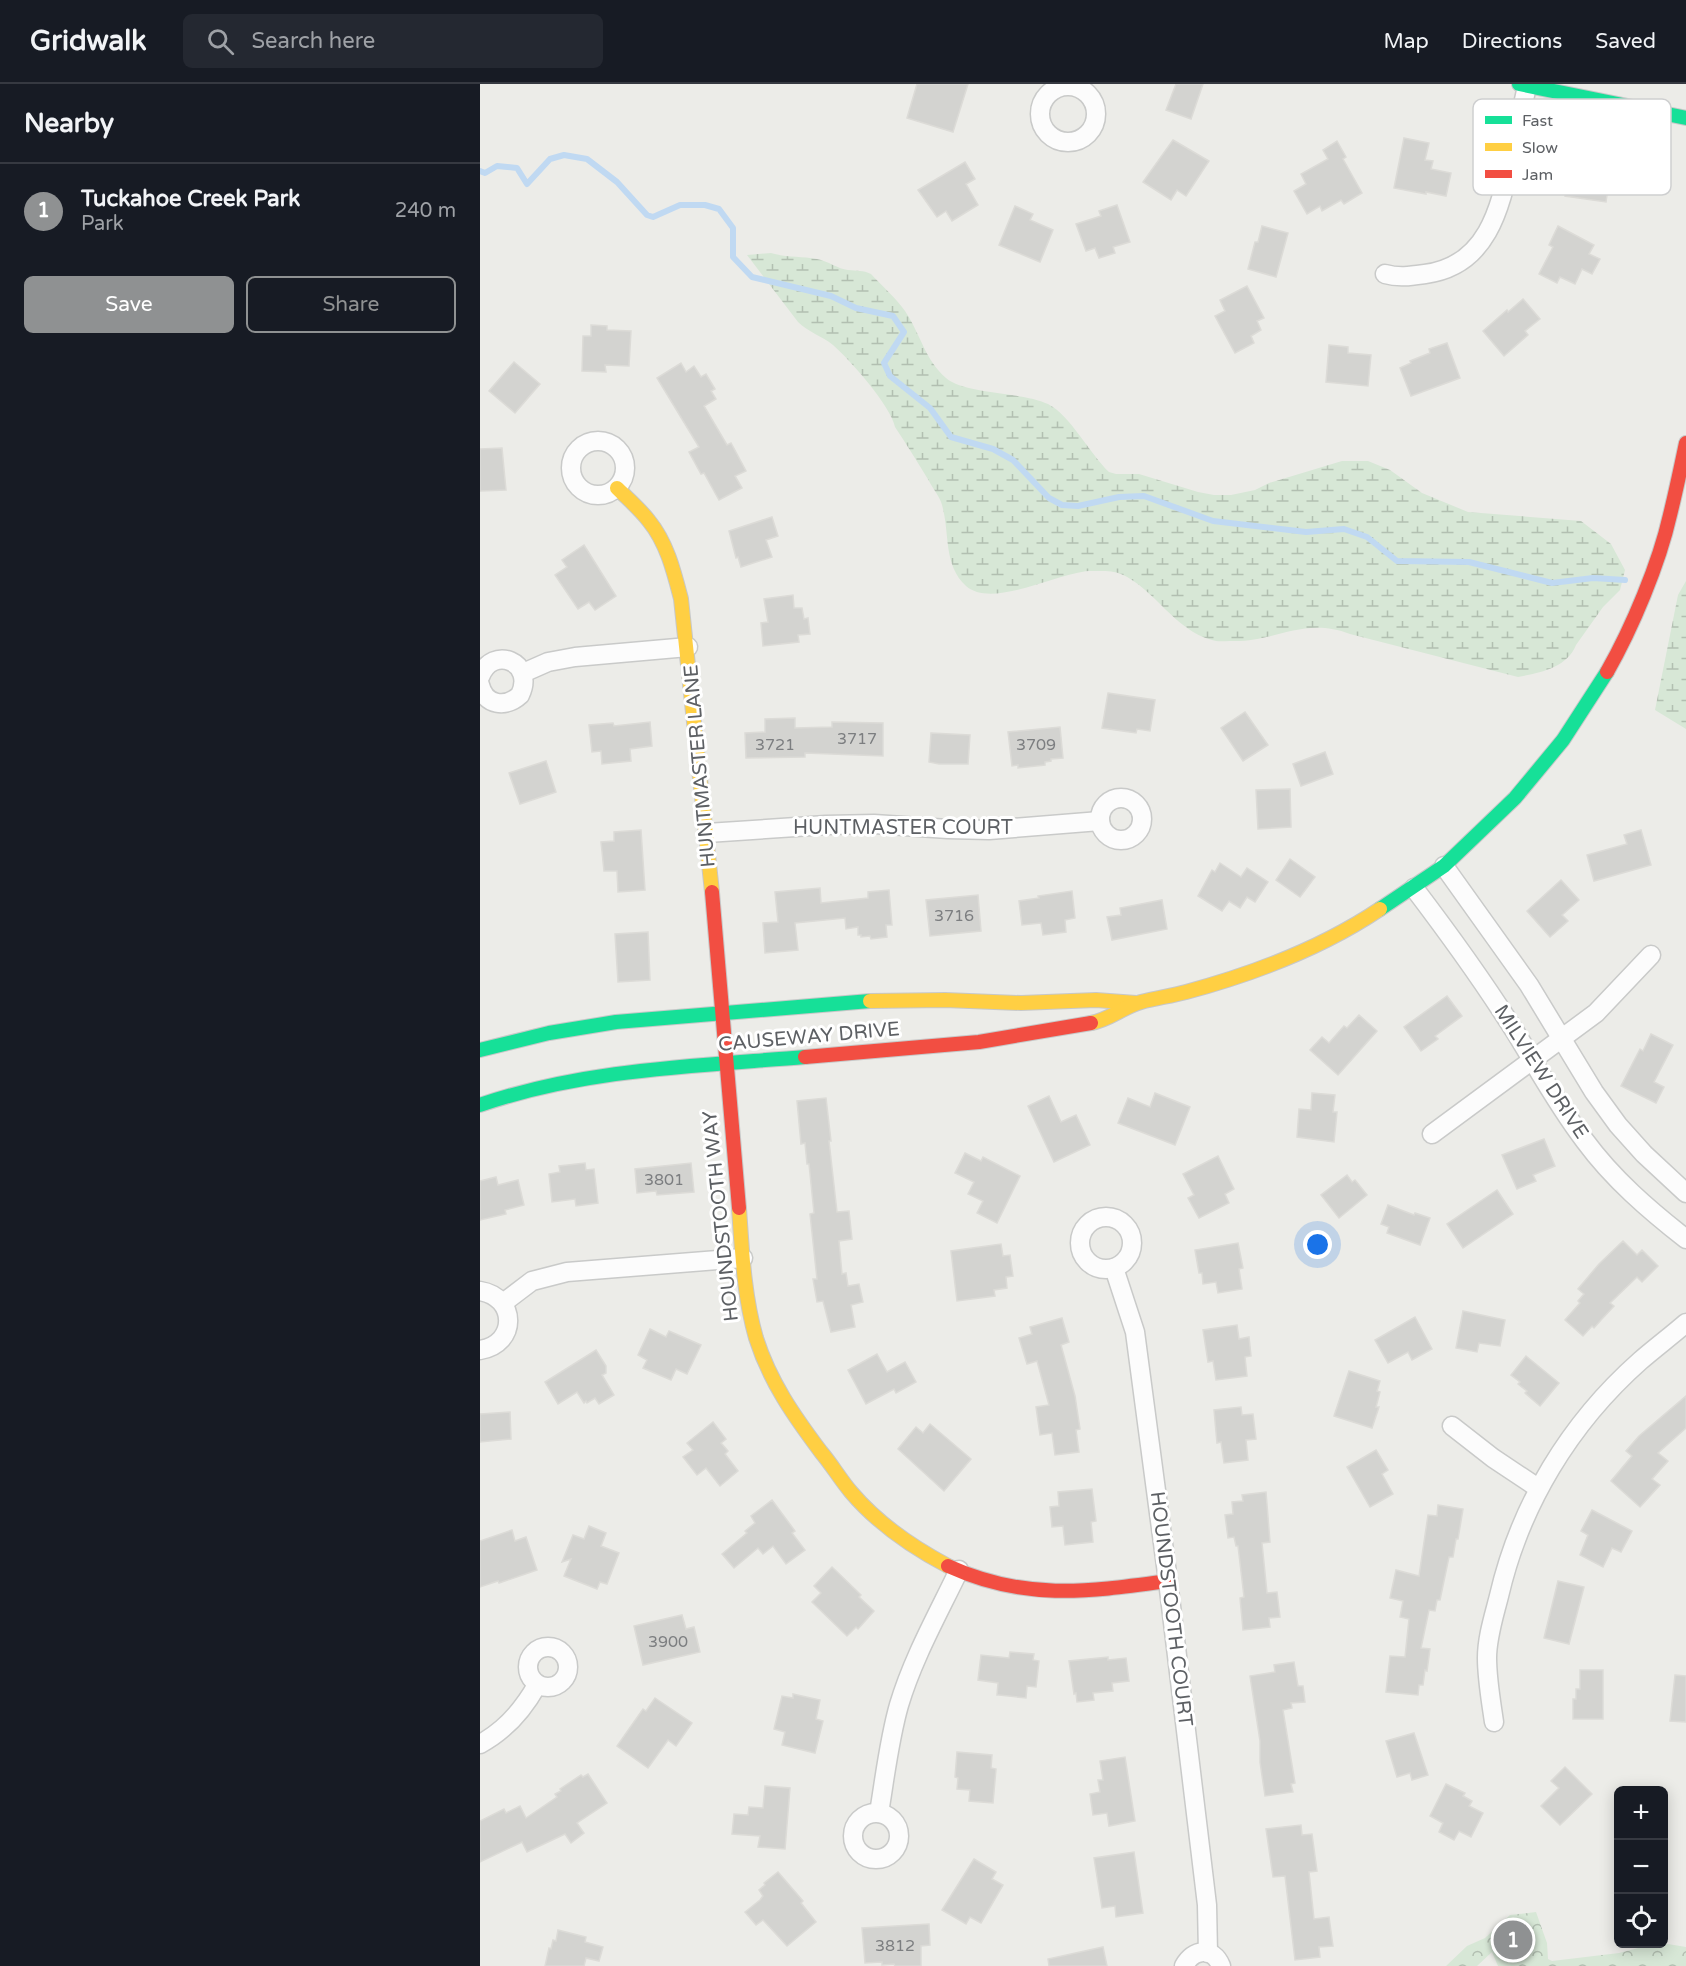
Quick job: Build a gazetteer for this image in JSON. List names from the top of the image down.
{
  "streets": {
    "street": [
      "HUNTMASTER LANE",
      "HUNTMASTER COURT",
      "CAUSEWAY DRIVE",
      "MILVIEW DRIVE",
      "HOUNDSTOOTH WAY",
      "HOUNDSTOOTH COURT"
    ]
  },
  "crossings": [
    ["HUNTMASTER LANE", "HUNTMASTER COURT"],
    ["HUNTMASTER LANE", "CAUSEWAY DRIVE"],
    ["HUNTMASTER LANE", "HOUNDSTOOTH WAY"],
    ["CAUSEWAY DRIVE", "MILVIEW DRIVE"],
    ["CAUSEWAY DRIVE", "HOUNDSTOOTH WAY"],
    ["HOUNDSTOOTH WAY", "HOUNDSTOOTH COURT"]
  ],
  "house_numbers": [
    "3717",
    "3721",
    "3709",
    "3716",
    "3801",
    "3900",
    "3812"
  ],
  "legend": ["Fast", "Slow", "Jam"],
  "page": {
    "header": "Gridwalk",
    "search": "Search here",
    "nav": ["Map", "Directions", "Saved"],
    "heading": "Nearby",
    "list": [
      {
        "mark": "1",
        "name": "Tuckahoe Creek Park",
        "note": "Park",
        "value": "240 m"
      }
    ],
    "buttons": ["Save", "Share"],
    "map_buttons": ["+", "−"],
    "pins": "1"
  }
}
